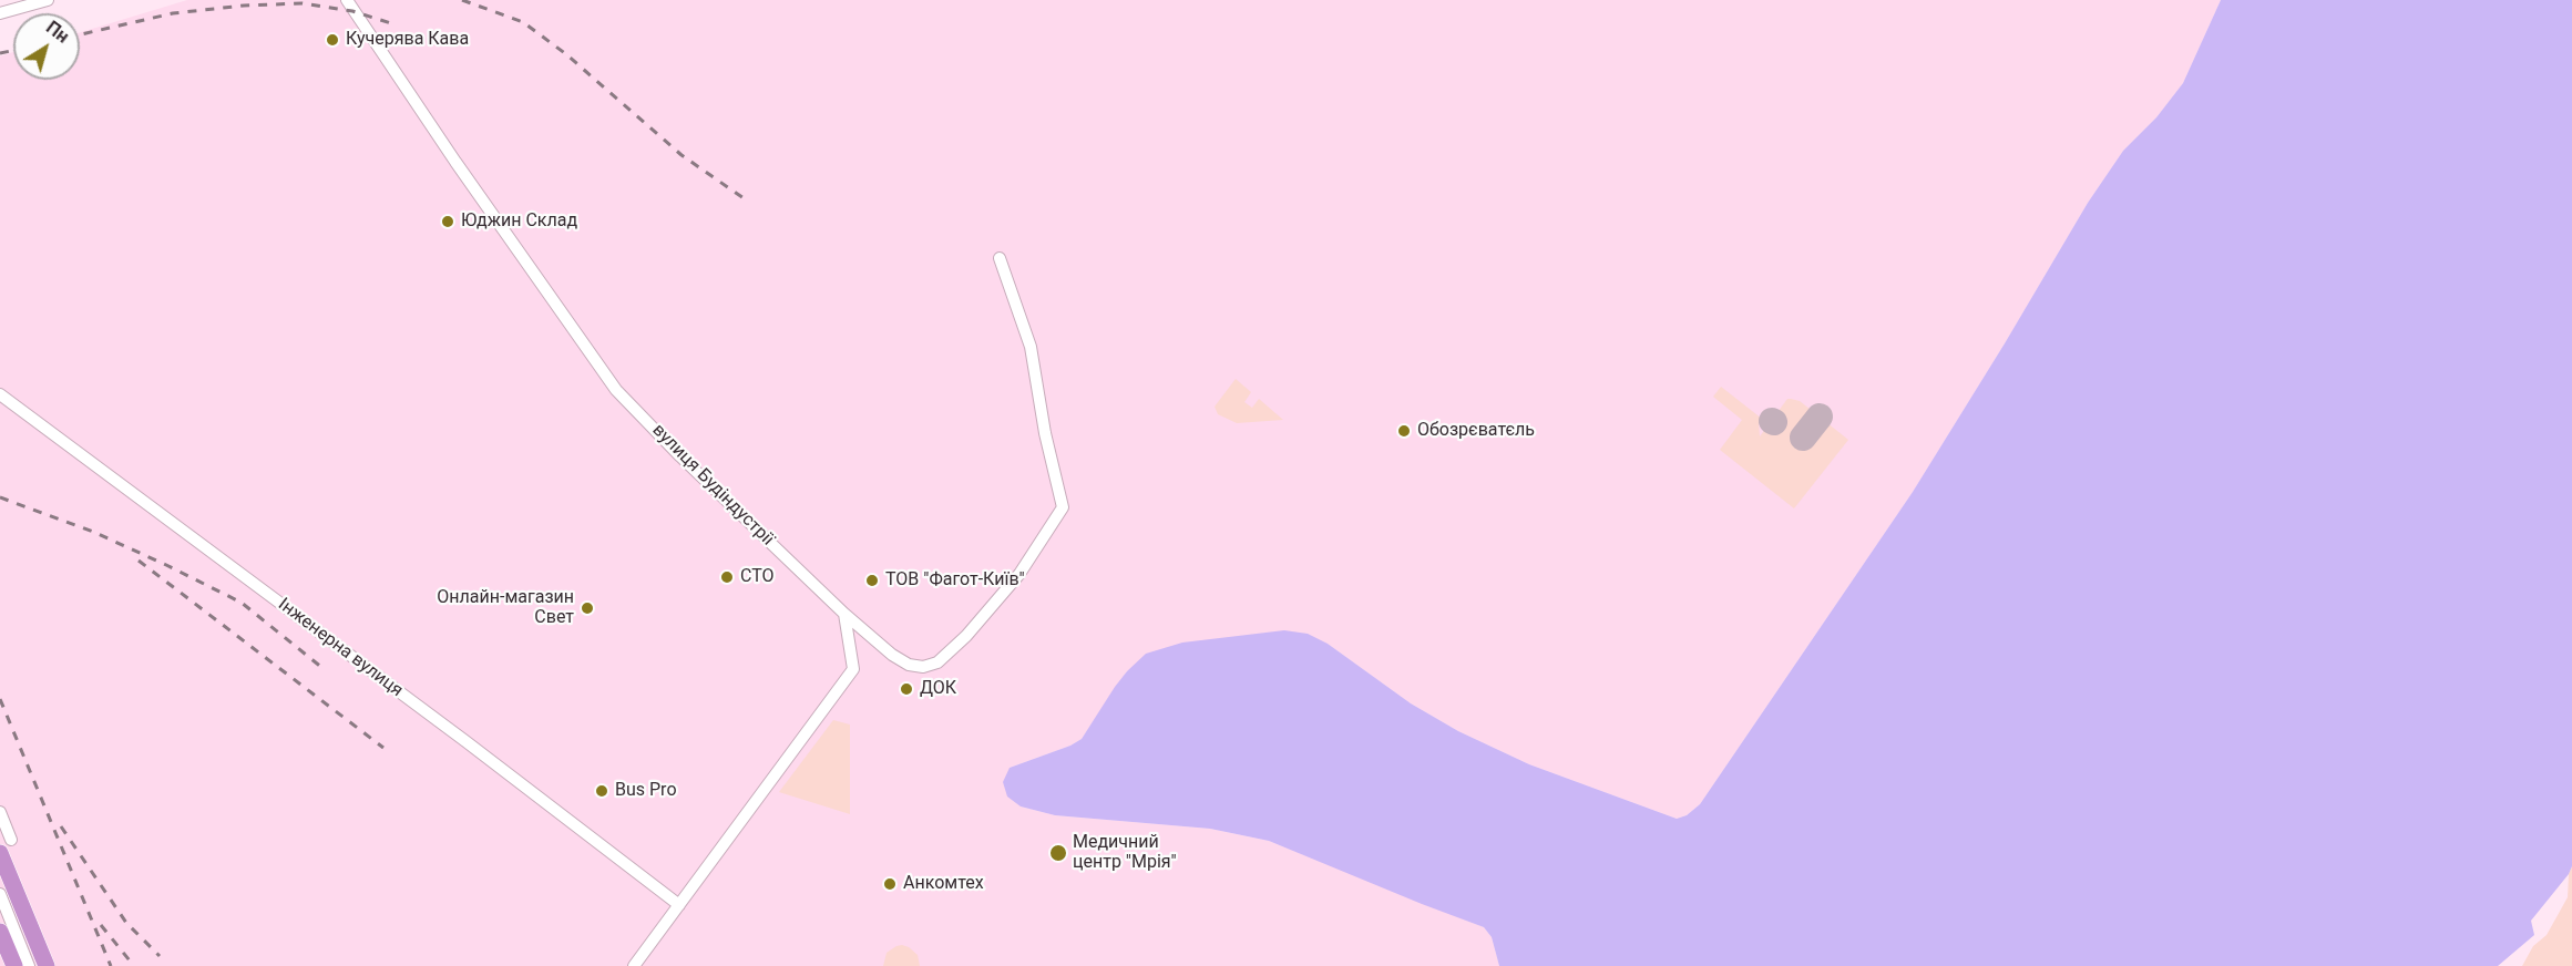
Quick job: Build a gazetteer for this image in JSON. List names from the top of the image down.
{
  "streets": {
    "street": ["вулиця Будіндустрії", "Інженерна вулиця"]
  },
  "places": [
    "Кучерява Кава",
    "Юджин Склад",
    "Обозрєватєль",
    "СТО",
    "ТОВ \"Фагот-Київ\"",
    "Онлайн-магазин Свет",
    "ДОК",
    "Bus Pro",
    "Медичний центр \"Мрія\"",
    "Анкомтех"
  ],
  "north": "top right"
}
